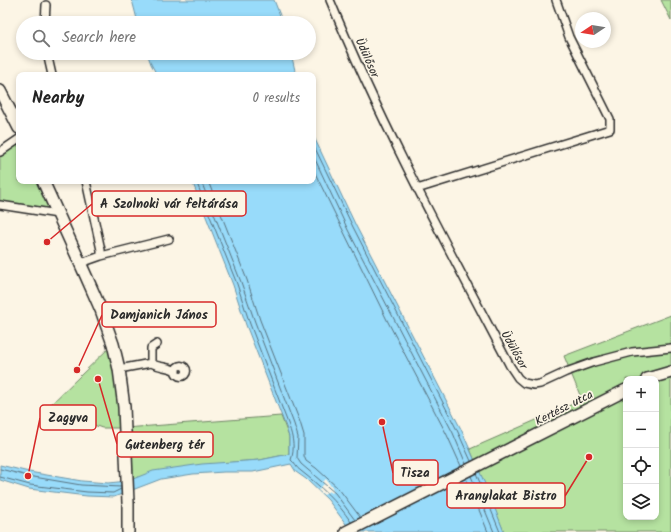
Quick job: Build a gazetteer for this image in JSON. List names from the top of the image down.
{
  "streets": {
    "main road": ["Kertész utca"],
    "street": ["Üdülősor"]
  },
  "places": [
    "A Szolnoki vár feltárása",
    "Damjanich János",
    "Gutenberg tér",
    "Tisza",
    "Aranylakat Bistro",
    "Zagyva"
  ],
  "north": "left",
  "page": {
    "search": "Search here",
    "heading": ["Nearby", "0 results"],
    "map_buttons": ["+", "−"]
  }
}
